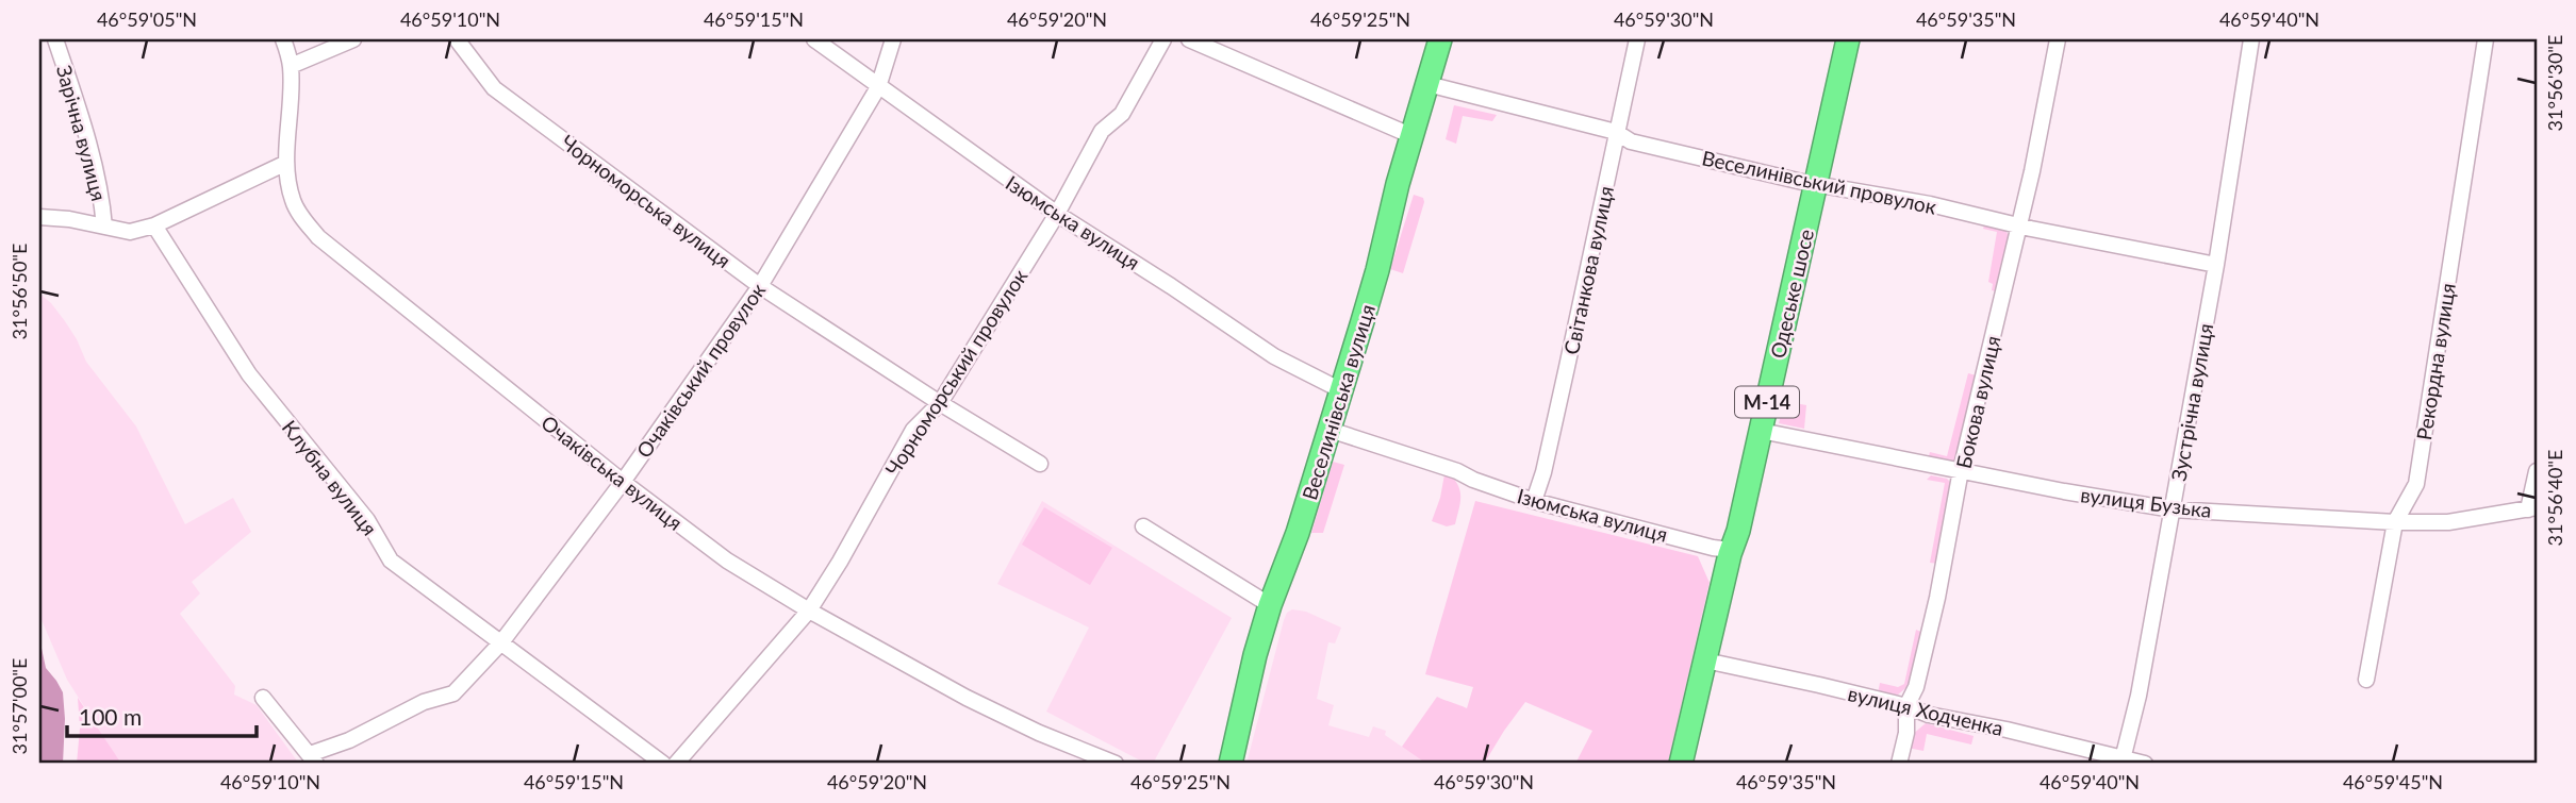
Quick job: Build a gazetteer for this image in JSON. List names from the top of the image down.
{
  "streets": {
    "highway": ["Одеське шосе", "Веселинівська вулиця", "М-14"],
    "street": [
      "Зарічна вулиця",
      "Веселинівський провулок",
      "Чорноморська вулиця",
      "Ізюмська вулиця",
      "Світанкова вулиця",
      "Рекордна вулиця",
      "Очаківський провулок",
      "Чорноморський провулок",
      "Бокова вулиця",
      "Зустрічна вулиця",
      "Очаківська вулиця",
      "Клубна вулиця",
      "вулиця Бузька",
      "вулиця Ходченка"
    ]
  },
  "crossings": [
    ["Веселинівський провулок", "Світанкова вулиця"],
    ["Веселинівський провулок", "Одеське шосе"],
    ["Веселинівський провулок", "Веселинівська вулиця"],
    ["Веселинівський провулок", "Бокова вулиця"],
    ["Веселинівський провулок", "Зустрічна вулиця"],
    ["Чорноморська вулиця", "Очаківський провулок"],
    ["Чорноморська вулиця", "Чорноморський провулок"],
    ["Ізюмська вулиця", "Світанкова вулиця"],
    ["Ізюмська вулиця", "Одеське шосе"],
    ["Ізюмська вулиця", "Очаківський провулок"],
    ["Ізюмська вулиця", "Чорноморський провулок"],
    ["Ізюмська вулиця", "Веселинівська вулиця"],
    ["Одеське шосе", "вулиця Бузька"],
    ["Одеське шосе", "вулиця Ходченка"],
    ["Рекордна вулиця", "вулиця Бузька"],
    ["Очаківський провулок", "Очаківська вулиця"],
    ["Очаківський провулок", "Клубна вулиця"],
    ["Чорноморський провулок", "Очаківська вулиця"],
    ["Бокова вулиця", "вулиця Бузька"],
    ["Бокова вулиця", "вулиця Ходченка"],
    ["Зустрічна вулиця", "вулиця Бузька"],
    ["Зустрічна вулиця", "вулиця Ходченка"]
  ],
  "scale_bar": "100 m",
  "coordinates": [
    "46°59'05\"N",
    "46°59'10\"N",
    "46°59'15\"N",
    "46°59'20\"N",
    "46°59'25\"N",
    "46°59'30\"N",
    "46°59'35\"N",
    "46°59'40\"N",
    "31°56'30\"E",
    "31°56'50\"E",
    "31°56'40\"E",
    "31°57'00\"E",
    "46°59'45\"N"
  ]
}
